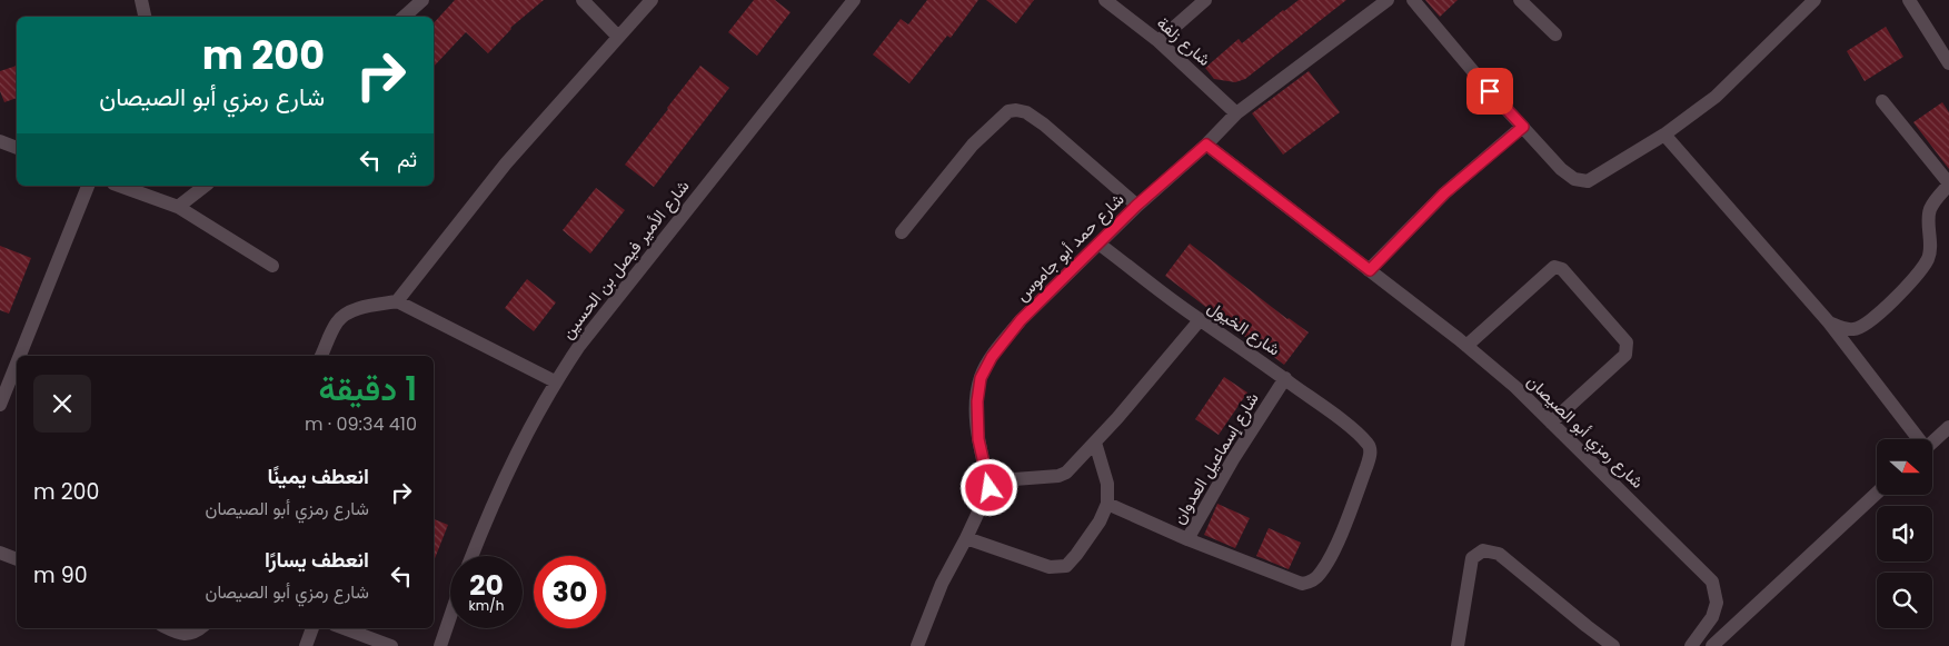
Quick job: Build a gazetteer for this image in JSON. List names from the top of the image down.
{
  "streets": {
    "street": [
      "شارع زلفة",
      "شارع حمد أبو جاموس",
      "شارع الأمير فيصل بن الحسين",
      "شارع الخيول",
      "شارع رمزي أبو الصيصان",
      "شارع إسماعيل العدوان"
    ]
  },
  "crossings": [
    ["شارع زلفة", "شارع حمد أبو جاموس"],
    ["شارع حمد أبو جاموس", "شارع الخيول"],
    ["شارع حمد أبو جاموس", "شارع رمزي أبو الصيصان"],
    ["شارع الخيول", "شارع إسماعيل العدوان"]
  ],
  "north": "right",
  "page": {
    "turn": ["200 m", "شارع رمزي أبو الصيصان"],
    "then": "ثم",
    "heading": ["1 دقيقة", "410 m · 09:34"],
    "list": [
      {
        "name": "انعطف يمينًا",
        "note": "شارع رمزي أبو الصيصان",
        "value": "200 m"
      },
      {
        "name": "انعطف يسارًا",
        "note": "شارع رمزي أبو الصيصان",
        "value": "90 m"
      }
    ],
    "speed": "20 km/h",
    "limit": "30"
  }
}
